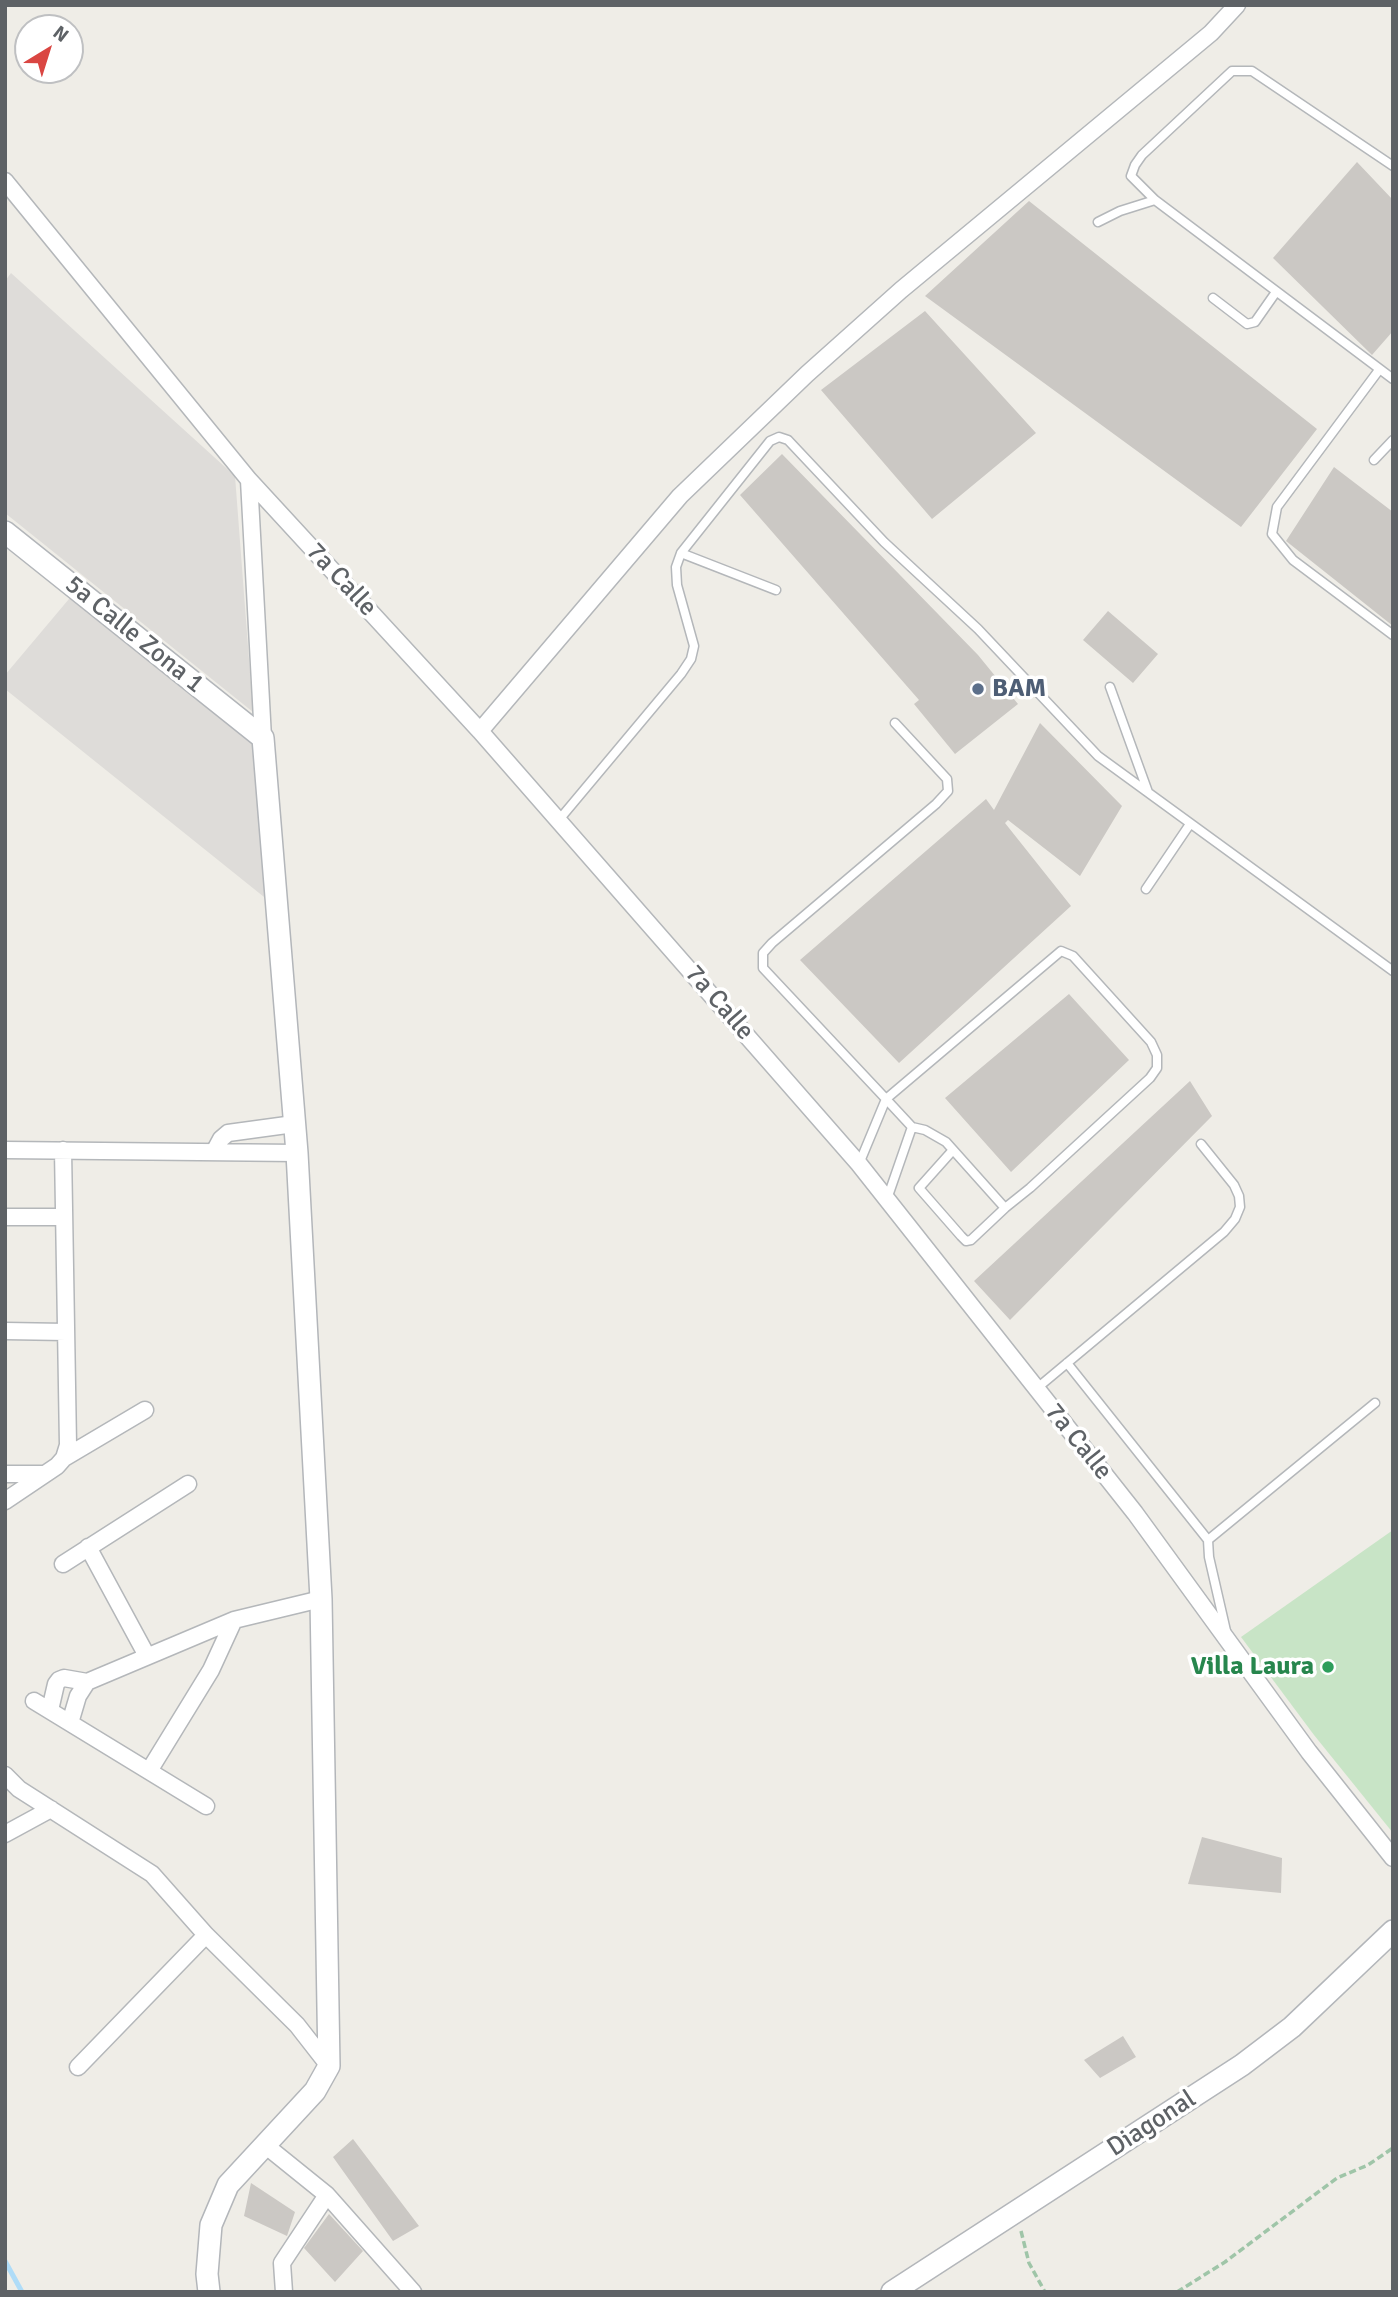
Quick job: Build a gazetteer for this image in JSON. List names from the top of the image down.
{
  "streets": {
    "street": ["7a Calle", "5a Calle Zona 1", "Diagonal"]
  },
  "places": ["BAM", "Villa Laura"],
  "north": "top right"
}
